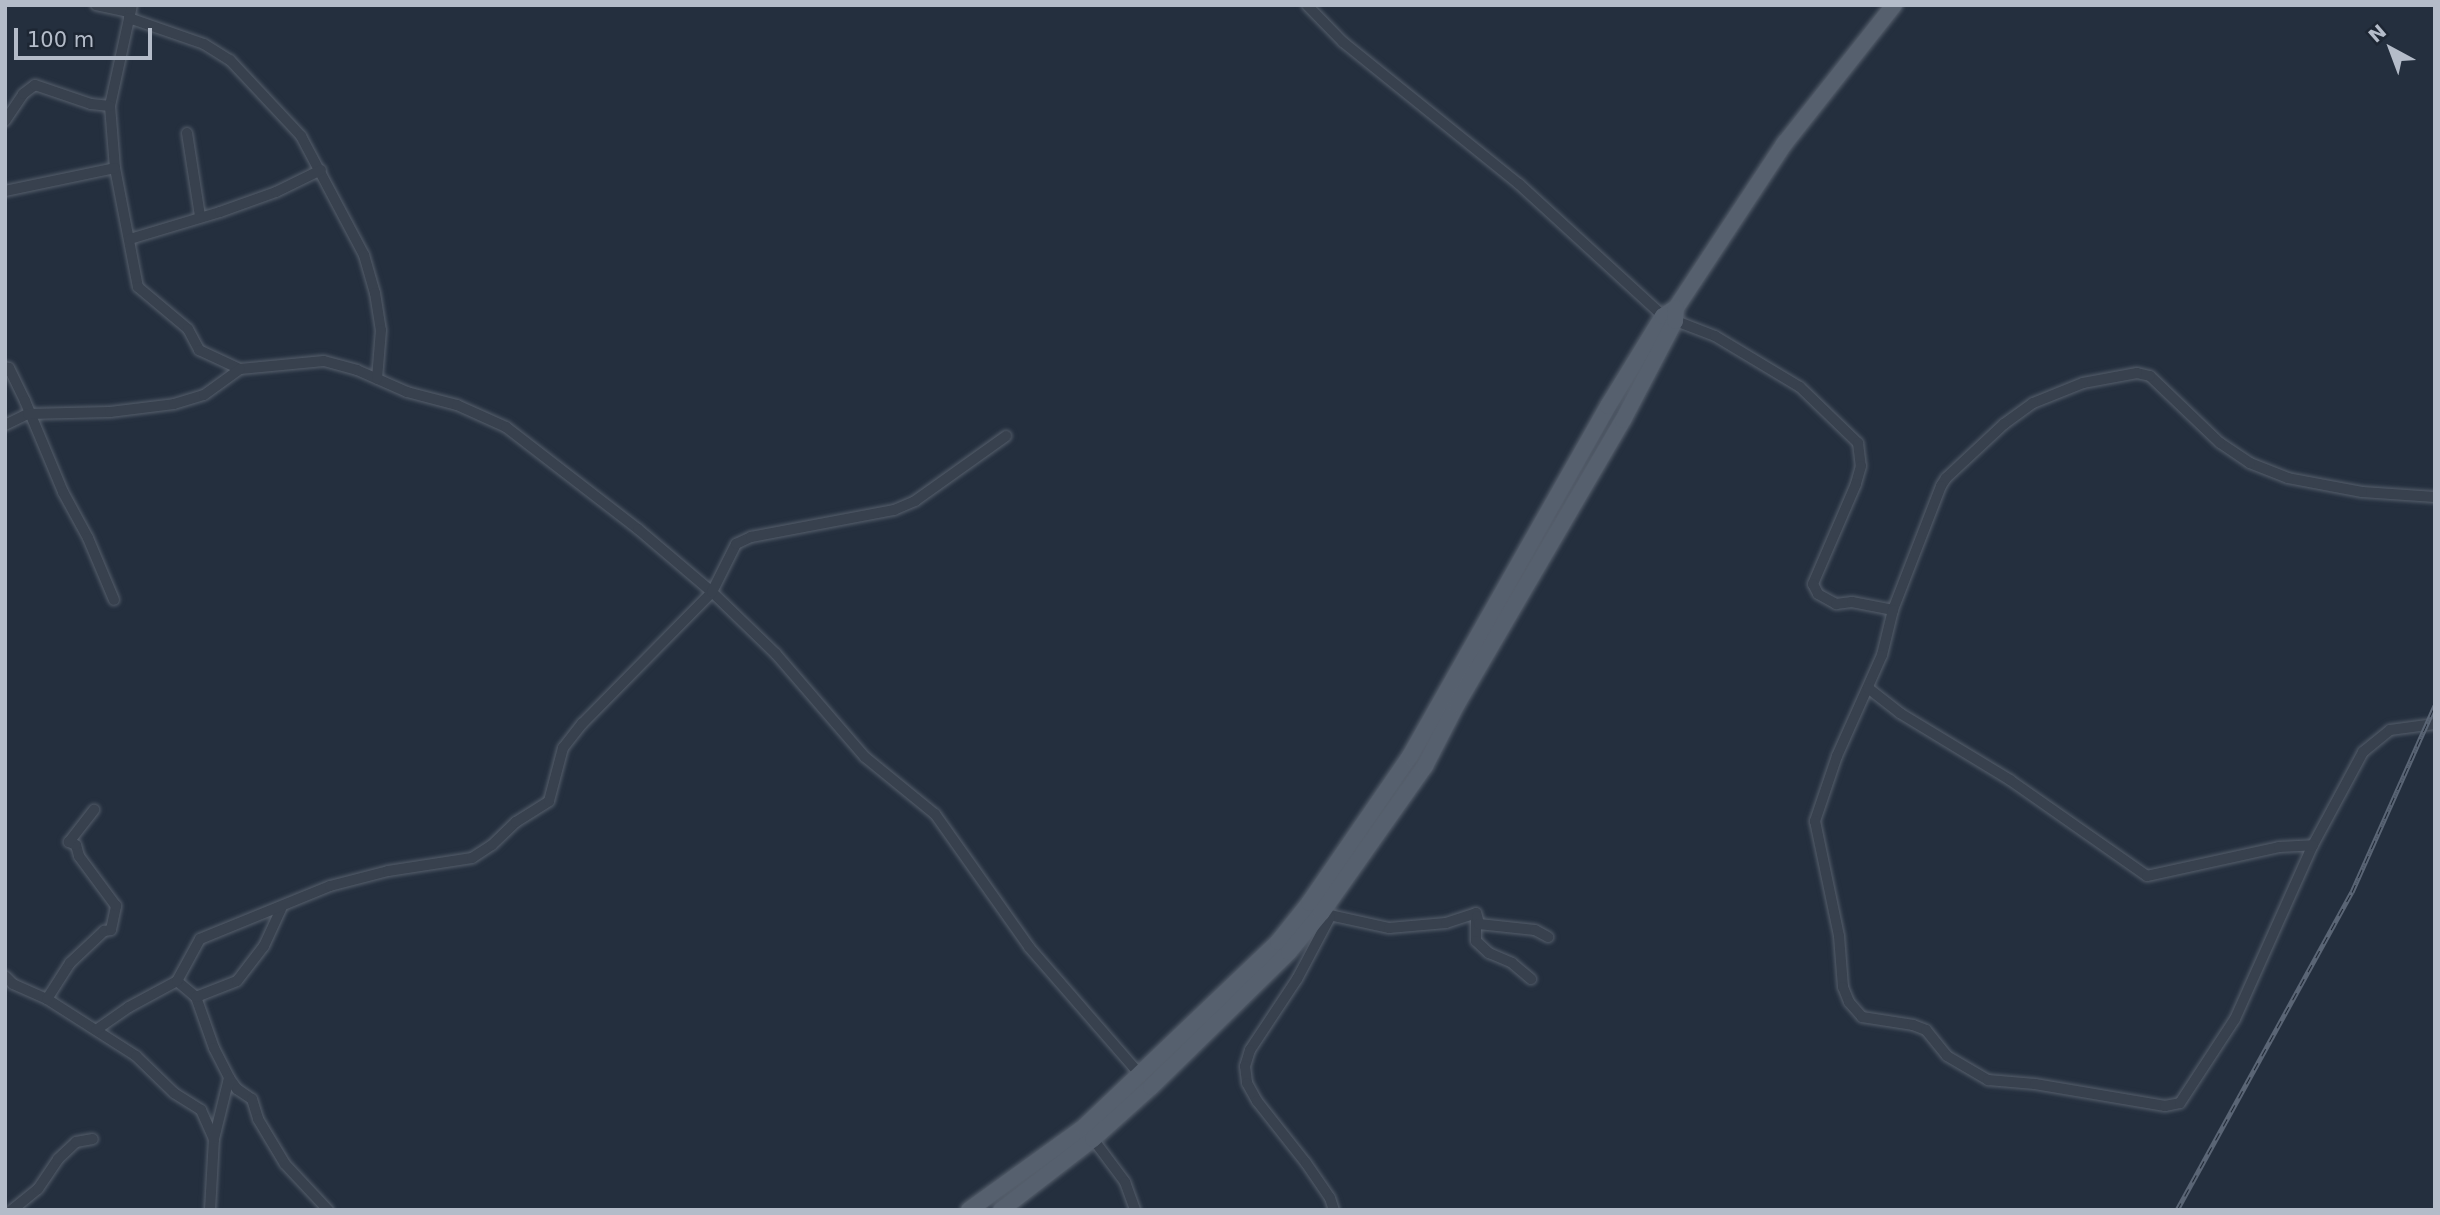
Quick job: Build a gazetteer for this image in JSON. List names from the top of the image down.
{
  "scale_bar": "100 m",
  "north": "top left"
}
